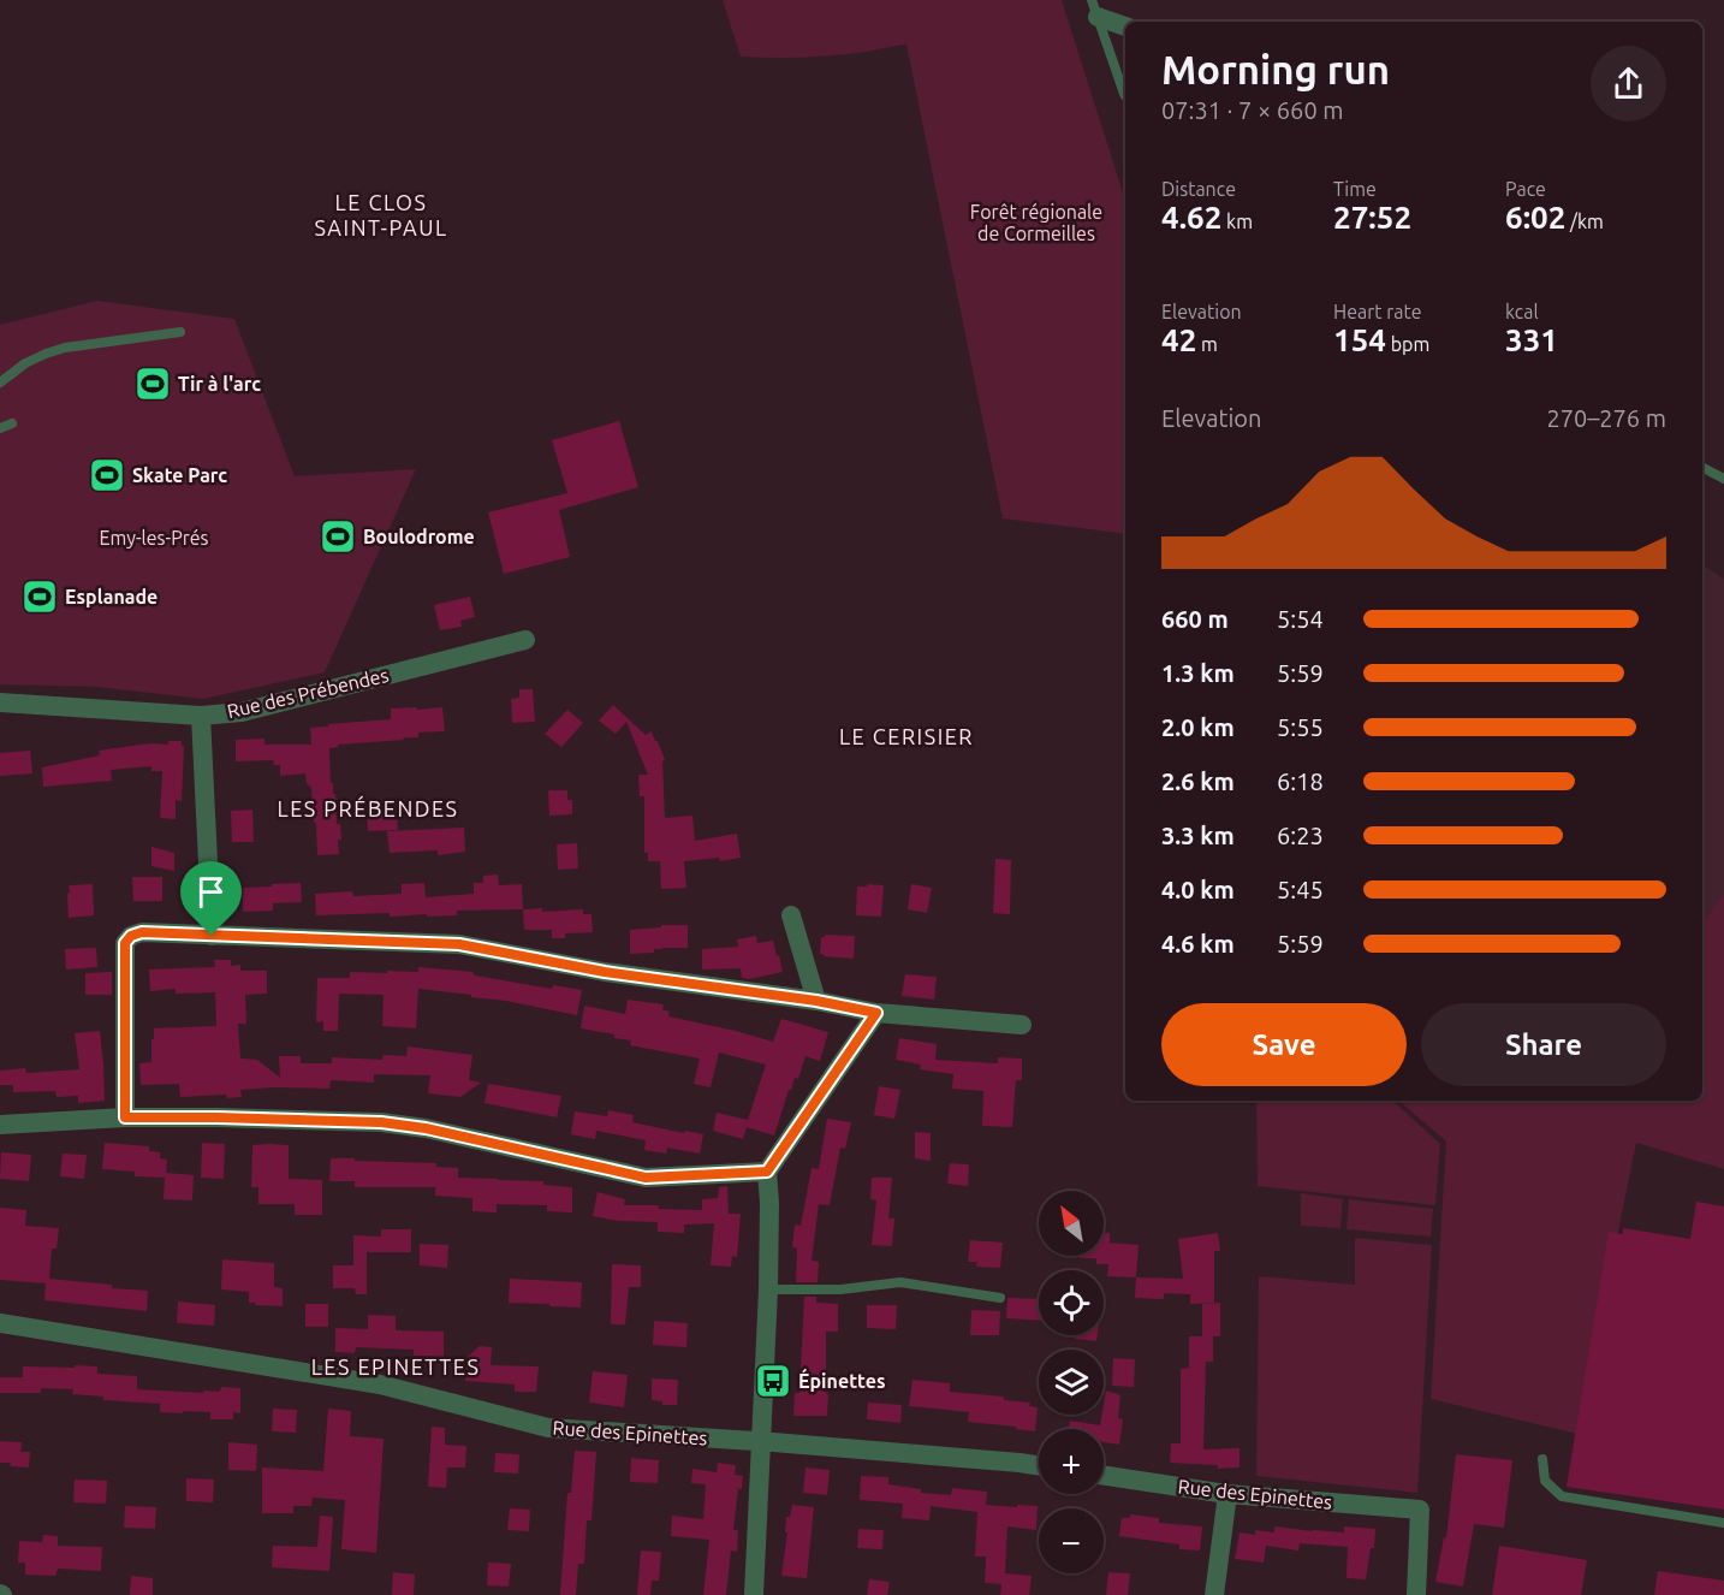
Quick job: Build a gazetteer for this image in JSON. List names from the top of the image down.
{
  "streets": {
    "street": ["Rue des Prébendes", "Rue des Epinettes"]
  },
  "districts": [
    "LE CLOS SAINT-PAUL",
    "LE CERISIER",
    "LES PRÉBENDES",
    "LES EPINETTES"
  ],
  "parks": ["Forêt régionale de Cormeilles", "Emy-les-Prés"],
  "places": {
    "sports": [
      "Tir à l'arc",
      "Skate Parc",
      "Boulodrome",
      "Esplanade"
    ],
    "bus stop": ["Épinettes"]
  },
  "north": "top left",
  "page": {
    "heading": ["Morning run", "07:31 · 7 × 660 m"],
    "stats": [
      ["Distance", "4.62 km"],
      ["Time", "27:52"],
      ["Pace", "6:02 /km"],
      ["Elevation", "42 m"],
      ["Heart rate", "154 bpm"],
      ["kcal", "331"]
    ],
    "chart": ["Elevation", "270–276 m"],
    "list": [
      {
        "name": "660 m",
        "note": "5:54"
      },
      {
        "name": "1.3 km",
        "note": "5:59"
      },
      {
        "name": "2.0 km",
        "note": "5:55"
      },
      {
        "name": "2.6 km",
        "note": "6:18"
      },
      {
        "name": "3.3 km",
        "note": "6:23"
      },
      {
        "name": "4.0 km",
        "note": "5:45"
      },
      {
        "name": "4.6 km",
        "note": "5:59"
      }
    ],
    "buttons": ["Save", "Share"],
    "map_buttons": ["+", "−"]
  }
}
